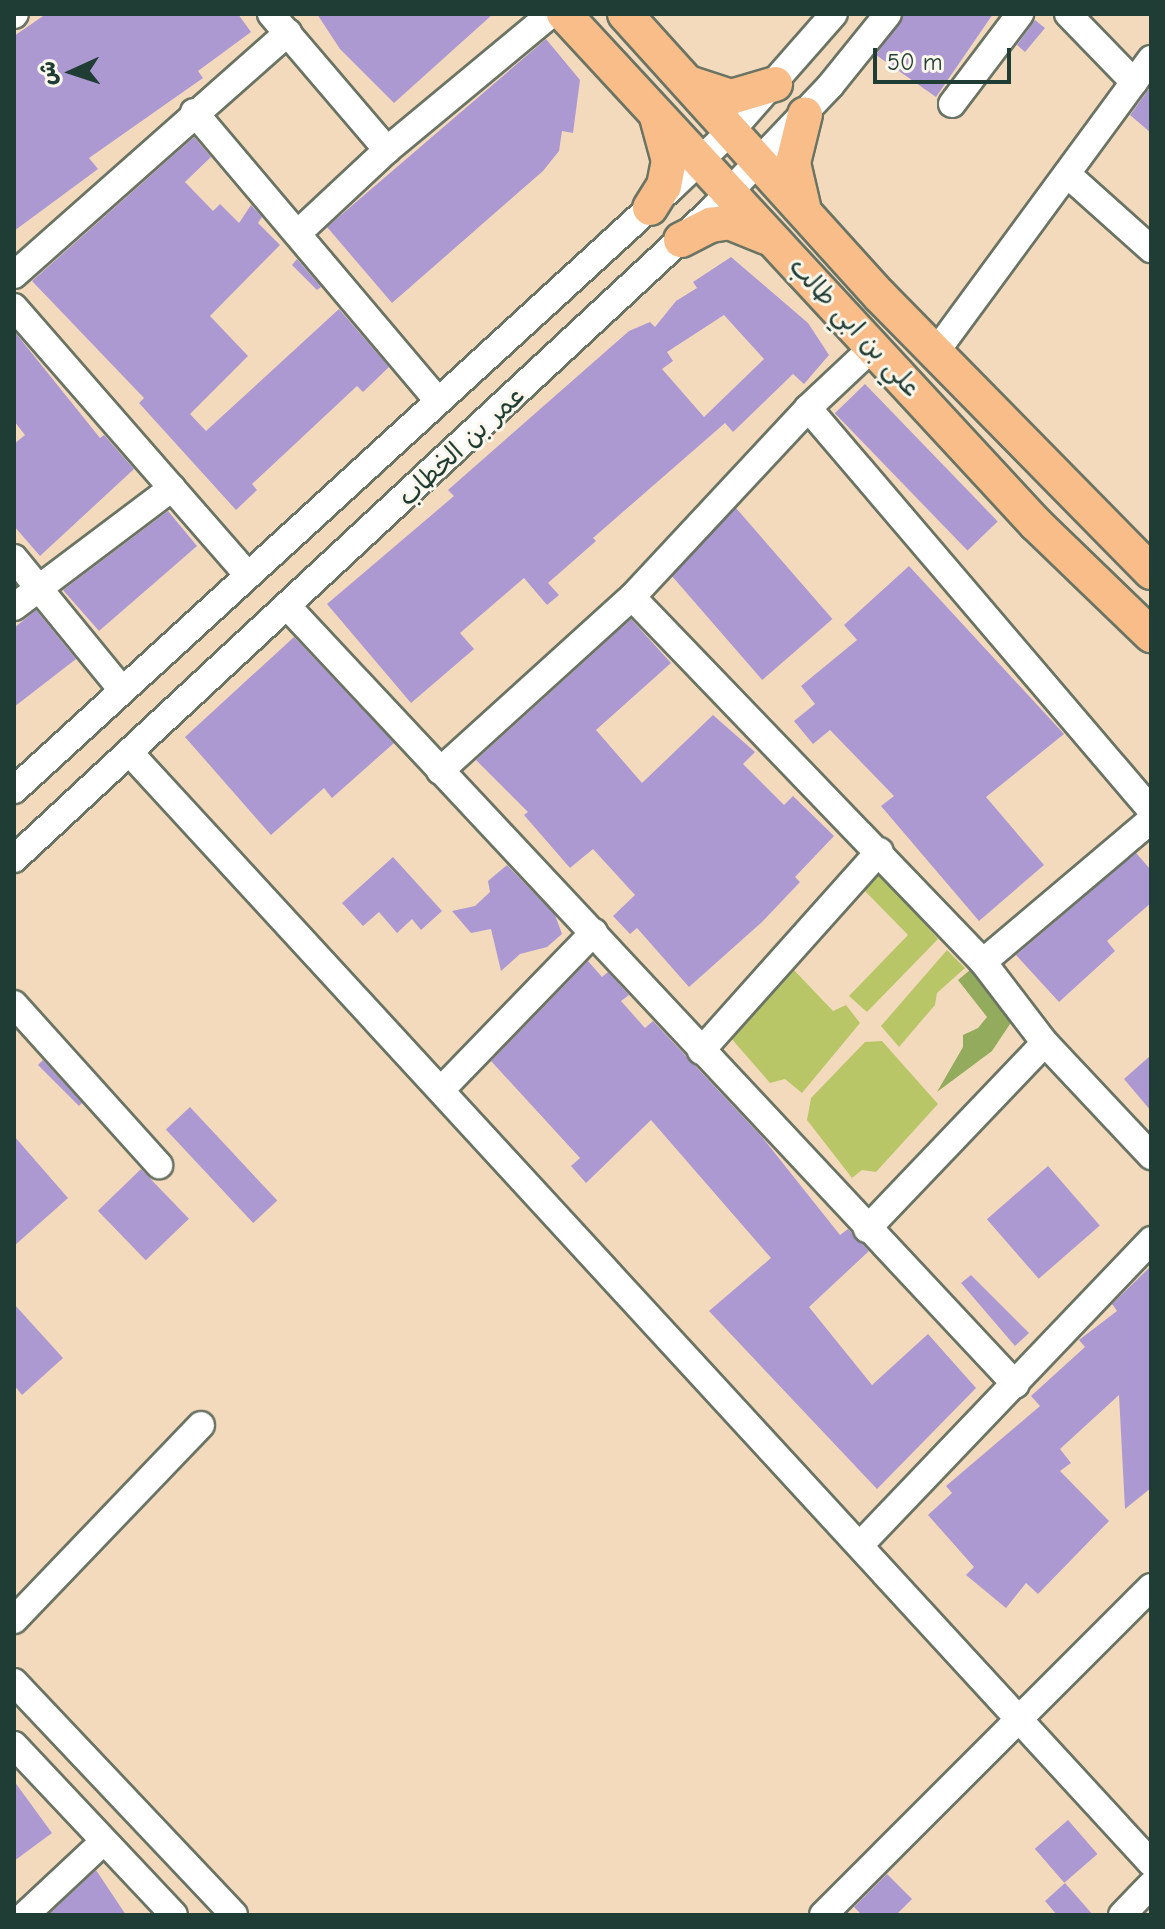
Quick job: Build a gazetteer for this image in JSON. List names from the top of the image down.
{
  "streets": {
    "main road": ["علي بن ابي طالب"],
    "street": ["عمر بن الخطاب"]
  },
  "crossings": [
    ["علي بن ابي طالب", "عمر بن الخطاب"]
  ],
  "scale_bar": "50 m",
  "north": "left"
}
